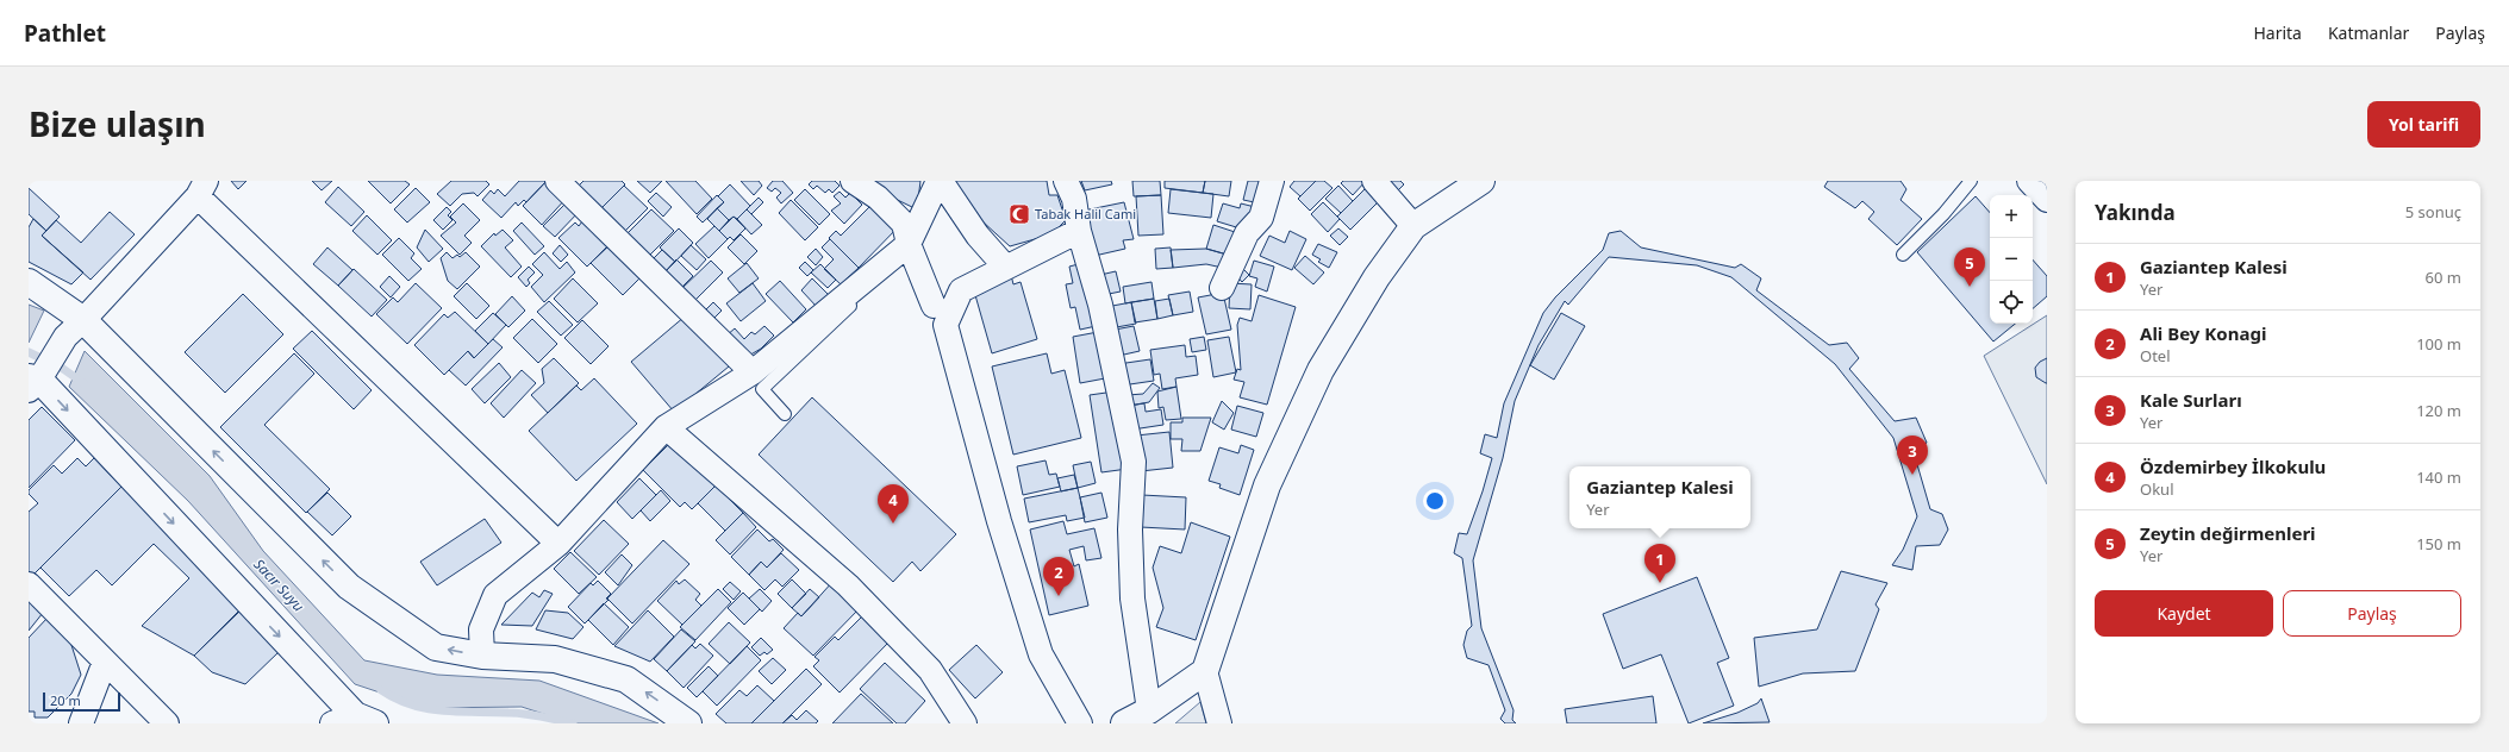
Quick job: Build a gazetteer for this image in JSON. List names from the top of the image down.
{
  "water": ["Sacır Suyu"],
  "places": {
    "mosque": ["Tabak Halil Cami"]
  },
  "scale_bar": "20 m",
  "page": {
    "header": "Pathlet",
    "nav": ["Harita", "Katmanlar", "Paylaş"],
    "title": "Bize ulaşın",
    "buttons": [
      "Yol tarifi",
      ["Kaydet", "Paylaş"]
    ],
    "heading": ["Yakında", "5 sonuç"],
    "map_buttons": ["+", "−"],
    "list": [
      {
        "mark": "1",
        "name": "Gaziantep Kalesi",
        "note": "Yer",
        "value": "60 m"
      },
      {
        "mark": "2",
        "name": "Ali Bey Konagi",
        "note": "Otel",
        "value": "100 m"
      },
      {
        "mark": "3",
        "name": "Kale Surları",
        "note": "Yer",
        "value": "120 m"
      },
      {
        "mark": "4",
        "name": "Özdemirbey İlkokulu",
        "note": "Okul",
        "value": "140 m"
      },
      {
        "mark": "5",
        "name": "Zeytin değirmenleri",
        "note": "Yer",
        "value": "150 m"
      }
    ],
    "pins": [
      "5",
      "3",
      "4",
      "1",
      "2"
    ],
    "popup": ["Gaziantep Kalesi", "Yer"],
    "scale": "20 m"
  }
}
